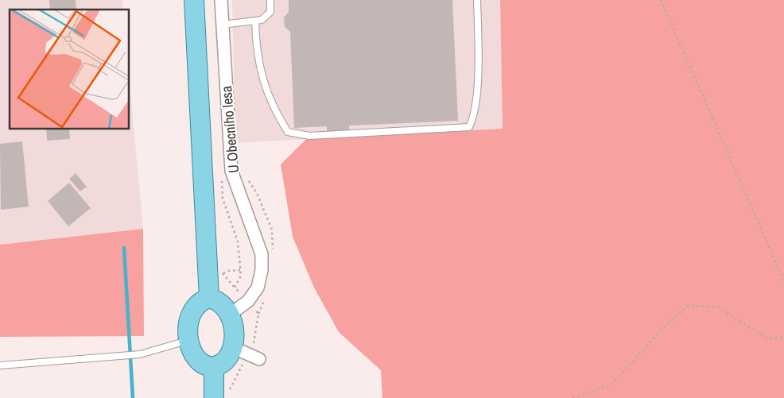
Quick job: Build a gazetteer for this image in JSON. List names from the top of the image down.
{
  "streets": {
    "main road": ["U Obecního lesa"]
  }
}
